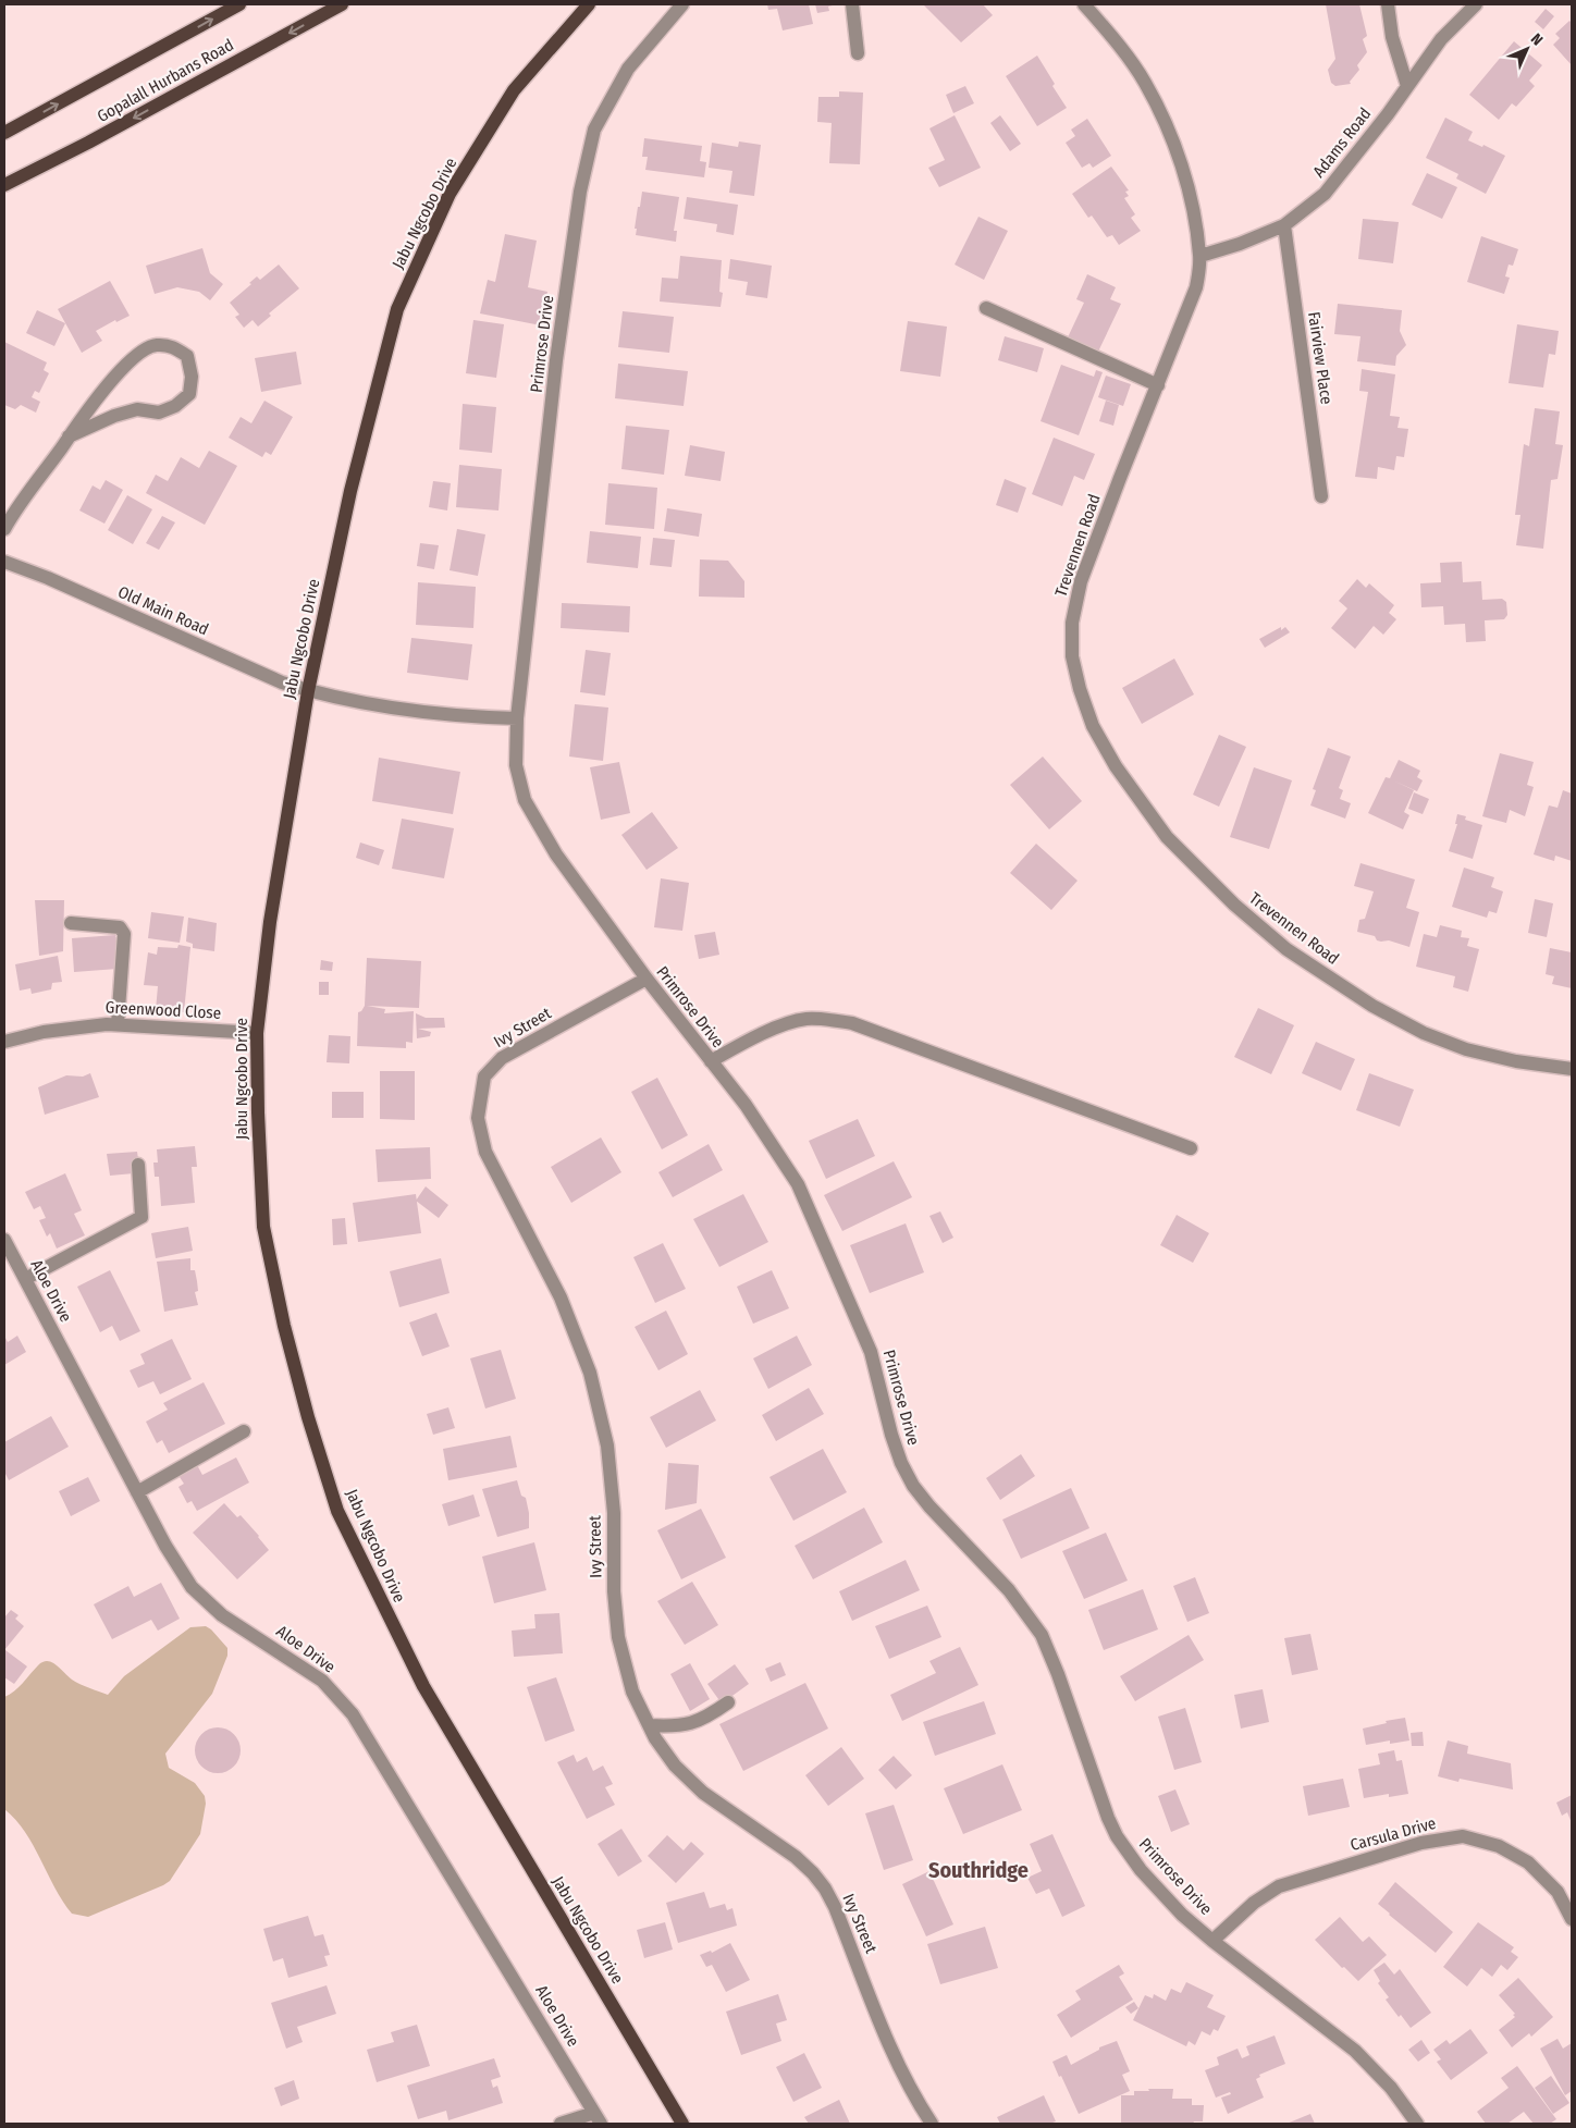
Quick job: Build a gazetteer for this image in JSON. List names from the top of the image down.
{
  "streets": {
    "main road": ["Gopalall Hurbans Road", "Jabu Ngcobo Drive"],
    "street": [
      "Adams Road",
      "Primrose Drive",
      "Fairview Place",
      "Trevennen Road",
      "Old Main Road",
      "Greenwood Close",
      "Ivy Street",
      "Aloe Drive",
      "Carsula Drive"
    ]
  },
  "crossings": [
    ["Adams Road", "Fairview Place"],
    ["Adams Road", "Trevennen Road"],
    ["Jabu Ngcobo Drive", "Old Main Road"],
    ["Jabu Ngcobo Drive", "Greenwood Close"],
    ["Primrose Drive", "Ivy Street"],
    ["Primrose Drive", "Carsula Drive"]
  ],
  "districts": ["Southridge"],
  "north": "top right"
}
